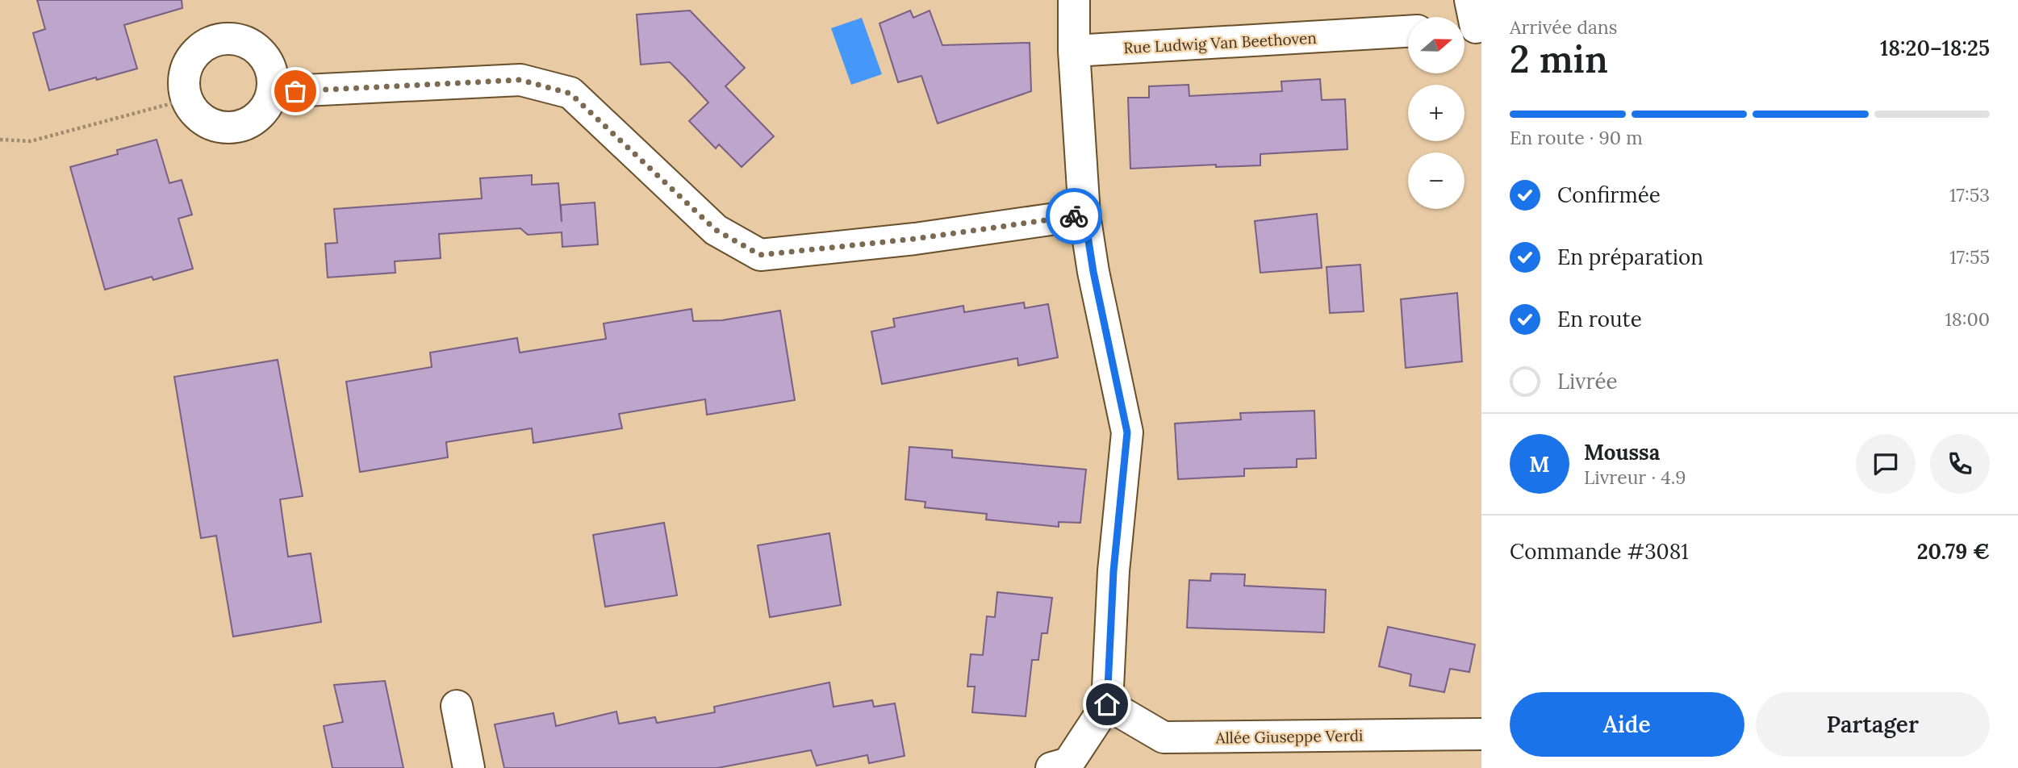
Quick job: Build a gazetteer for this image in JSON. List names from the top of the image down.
{
  "streets": {
    "street": ["Rue Ludwig Van Beethoven", "Allée Giuseppe Verdi"]
  },
  "north": "right",
  "page": {
    "heading": ["2 min", "Arrivée dans", "18:20–18:25"],
    "panel": [
      "Moussa",
      "Livreur · 4.9",
      "Commande #3081",
      "20.79 €"
    ],
    "map_buttons": ["+", "−"],
    "bar": "En route · 90 m",
    "list": [
      ["Confirmée", "17:53"],
      ["En préparation", "17:55"],
      ["En route", "18:00"],
      "Livrée"
    ],
    "round": "M",
    "buttons": ["Aide", "Partager"]
  }
}
